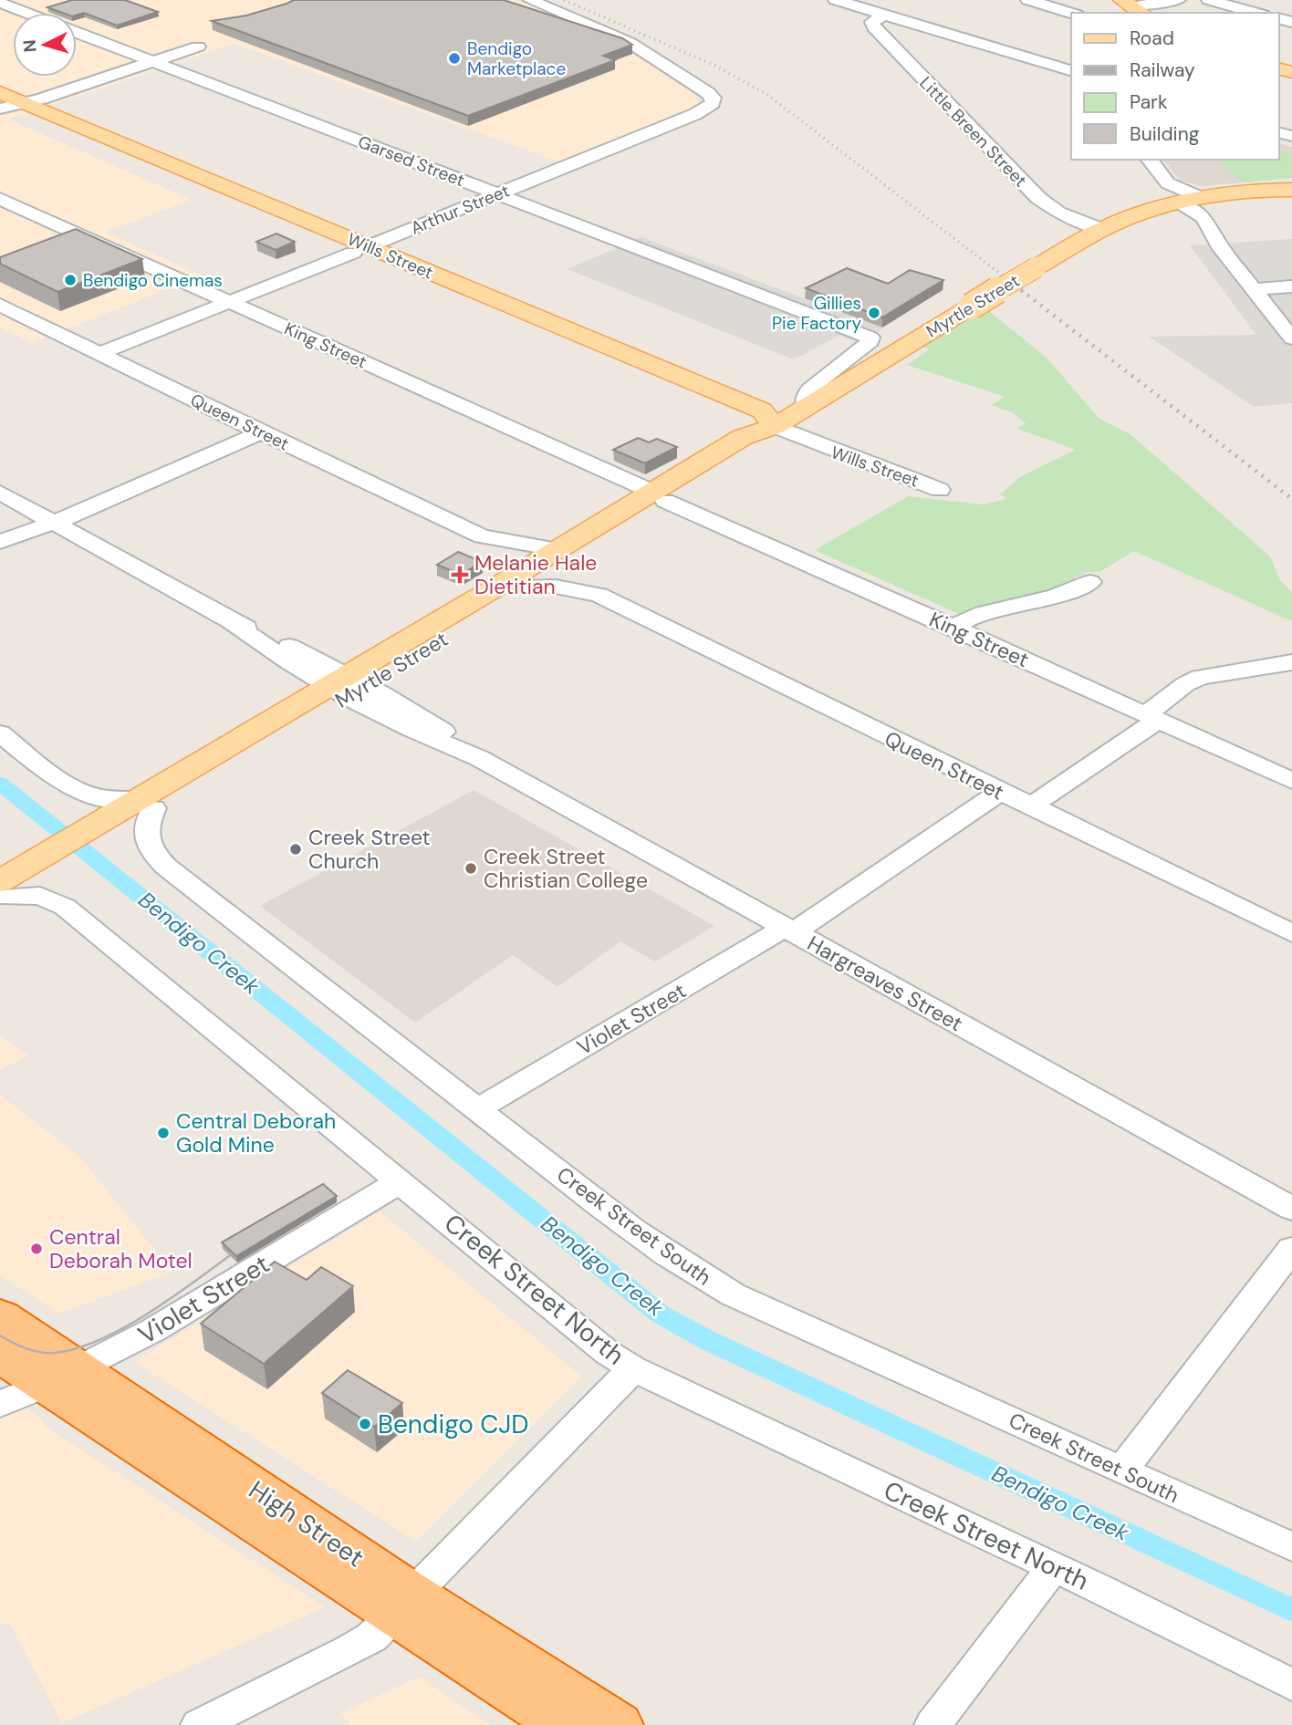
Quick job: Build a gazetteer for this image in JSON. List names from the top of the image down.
{
  "streets": {
    "highway": ["High Street"],
    "main road": ["Wills Street", "Myrtle Street"],
    "street": [
      "Little Breen Street",
      "Garsed Street",
      "Arthur Street",
      "King Street",
      "Queen Street",
      "Hargreaves Street",
      "Violet Street",
      "Creek Street South",
      "Creek Street North"
    ]
  },
  "crossings": [
    ["Little Breen Street", "Myrtle Street"],
    ["Garsed Street", "Arthur Street"],
    ["Garsed Street", "Myrtle Street"],
    ["Arthur Street", "Wills Street"],
    ["Arthur Street", "King Street"],
    ["Arthur Street", "Queen Street"],
    ["Wills Street", "Myrtle Street"],
    ["Myrtle Street", "King Street"],
    ["Myrtle Street", "Queen Street"],
    ["Myrtle Street", "Hargreaves Street"],
    ["Myrtle Street", "Creek Street South"],
    ["Myrtle Street", "Creek Street North"],
    ["Queen Street", "Violet Street"],
    ["Hargreaves Street", "Violet Street"],
    ["Violet Street", "Creek Street South"],
    ["Violet Street", "Creek Street North"],
    ["Violet Street", "High Street"]
  ],
  "water": ["Bendigo Creek"],
  "places": {
    "other": [
      "Bendigo Marketplace",
      "Bendigo Cinemas",
      "Gillies Pie Factory",
      "Creek Street Church",
      "Creek Street Christian College",
      "Central Deborah Gold Mine",
      "Central Deborah Motel",
      "Bendigo CJD"
    ],
    "health": ["Melanie Hale Dietitian"]
  },
  "legend": [
    "Road",
    "Railway",
    "Park",
    "Building"
  ],
  "north": "left"
}
